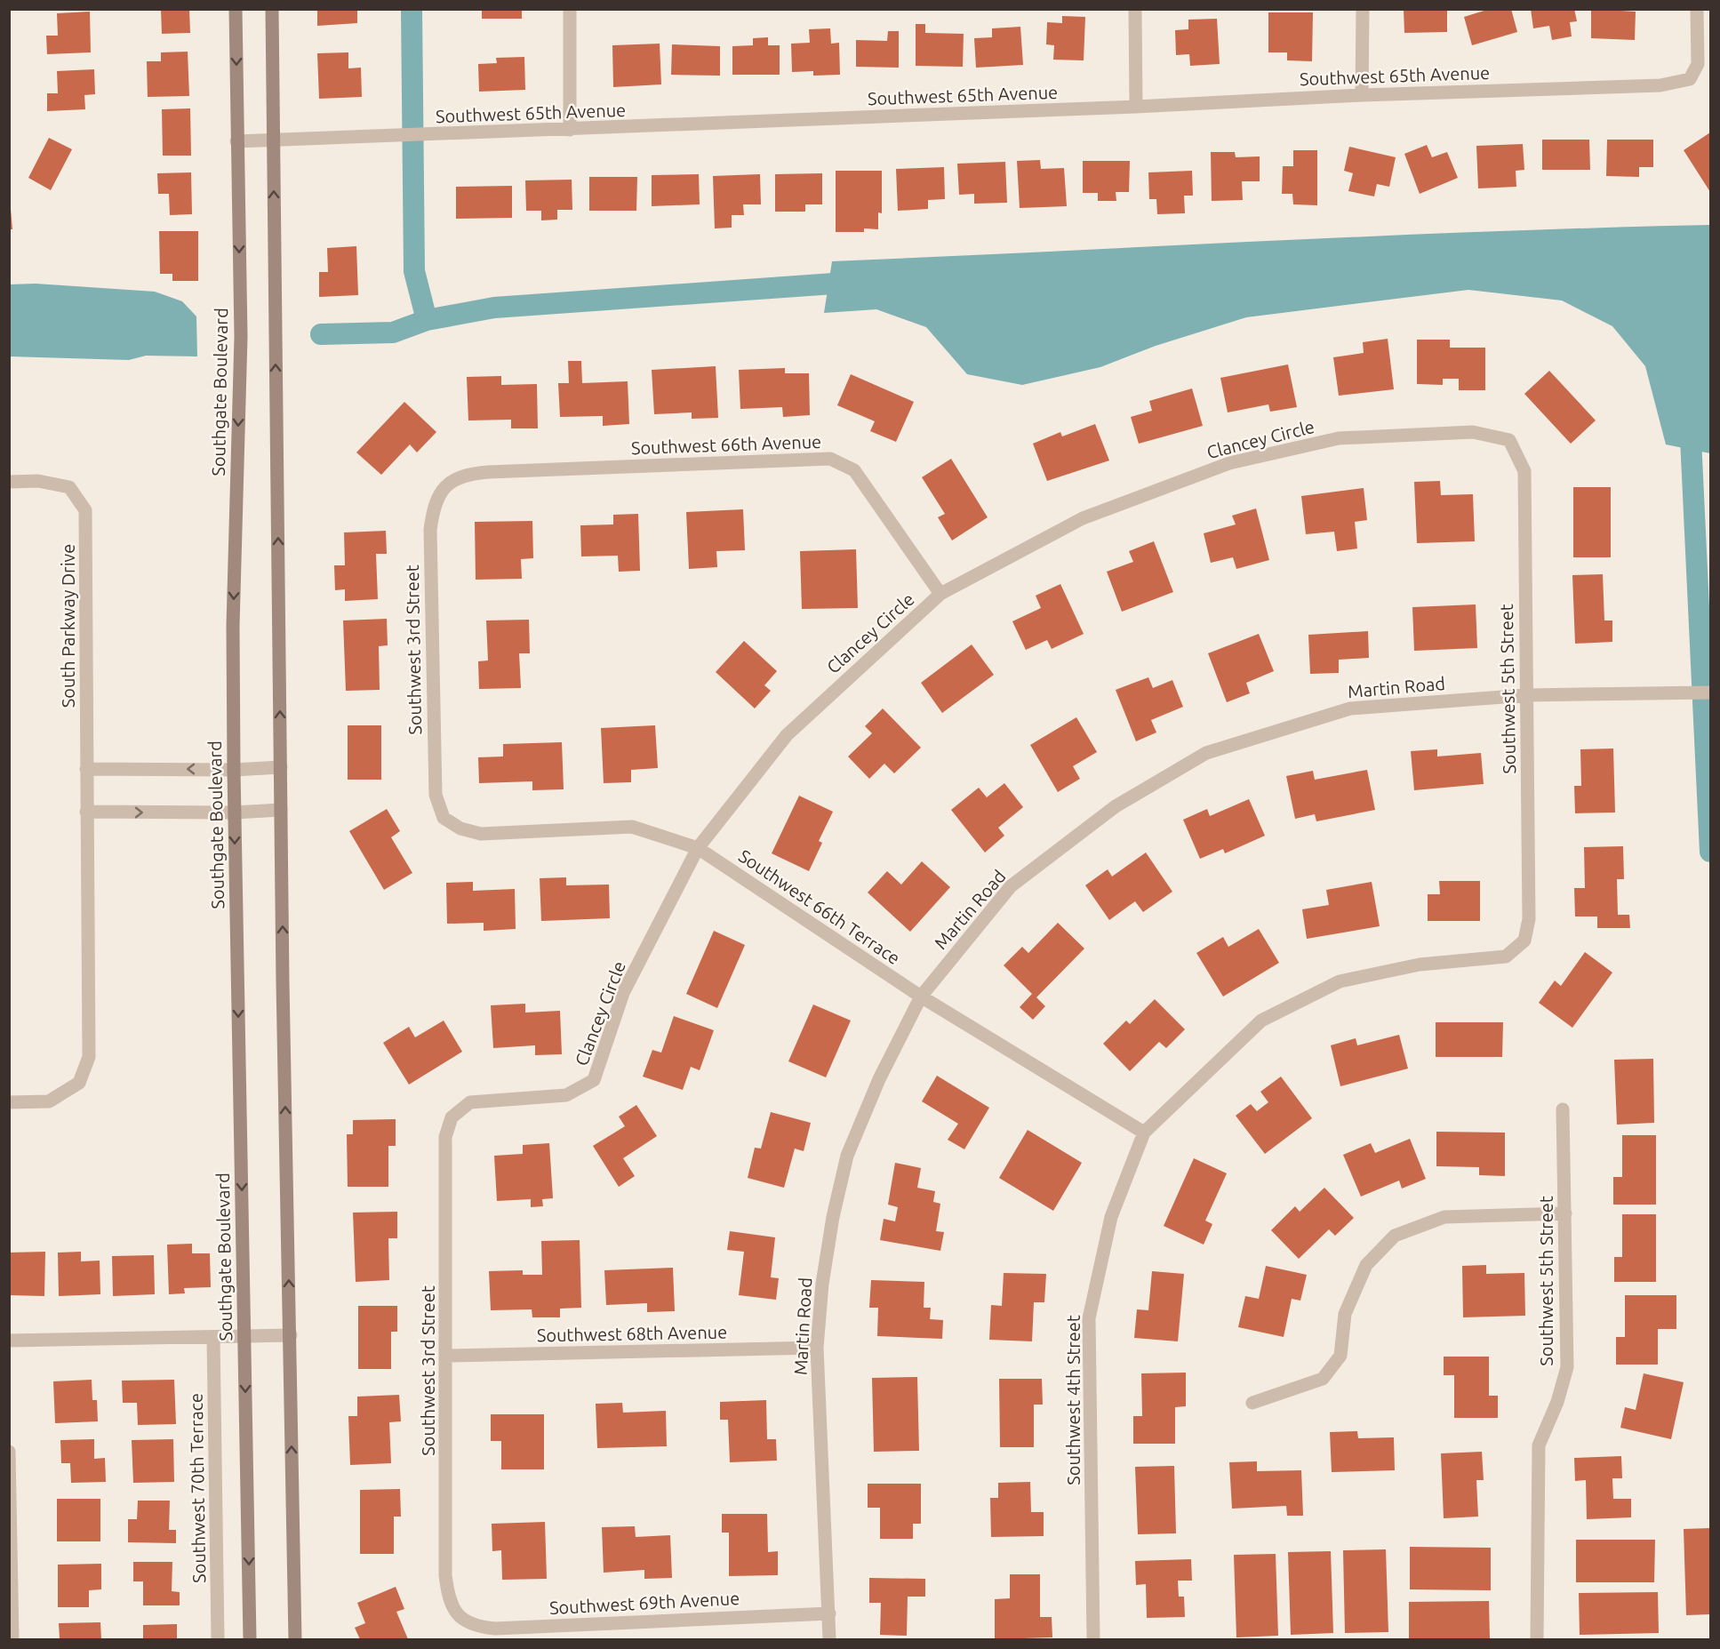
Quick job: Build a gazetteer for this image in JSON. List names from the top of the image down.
{
  "streets": {
    "main road": ["Southgate Boulevard"],
    "street": [
      "Southwest 65th Avenue",
      "Clancey Circle",
      "Southwest 66th Avenue",
      "South Parkway Drive",
      "Southwest 3rd Street",
      "Martin Road",
      "Southwest 5th Street",
      "Southwest 66th Terrace",
      "Southwest 68th Avenue",
      "Southwest 4th Street",
      "Southwest 70th Terrace",
      "Southwest 69th Avenue"
    ]
  },
  "crossings": [
    ["Southwest 65th Avenue", "Southgate Boulevard"],
    ["Clancey Circle", "Southwest 66th Avenue"],
    ["Clancey Circle", "Southwest 3rd Street"],
    ["Clancey Circle", "Southwest 5th Street"],
    ["Clancey Circle", "Southwest 66th Terrace"],
    ["Southwest 66th Avenue", "Southwest 3rd Street"],
    ["Southwest 3rd Street", "Southwest 66th Terrace"],
    ["Southwest 3rd Street", "Southwest 68th Avenue"],
    ["Southwest 3rd Street", "Southwest 69th Avenue"],
    ["Martin Road", "Southwest 5th Street"],
    ["Martin Road", "Southwest 66th Terrace"],
    ["Martin Road", "Southwest 68th Avenue"],
    ["Martin Road", "Southwest 69th Avenue"],
    ["Southwest 5th Street", "Southwest 4th Street"],
    ["Southwest 66th Terrace", "Southwest 4th Street"]
  ]
}
